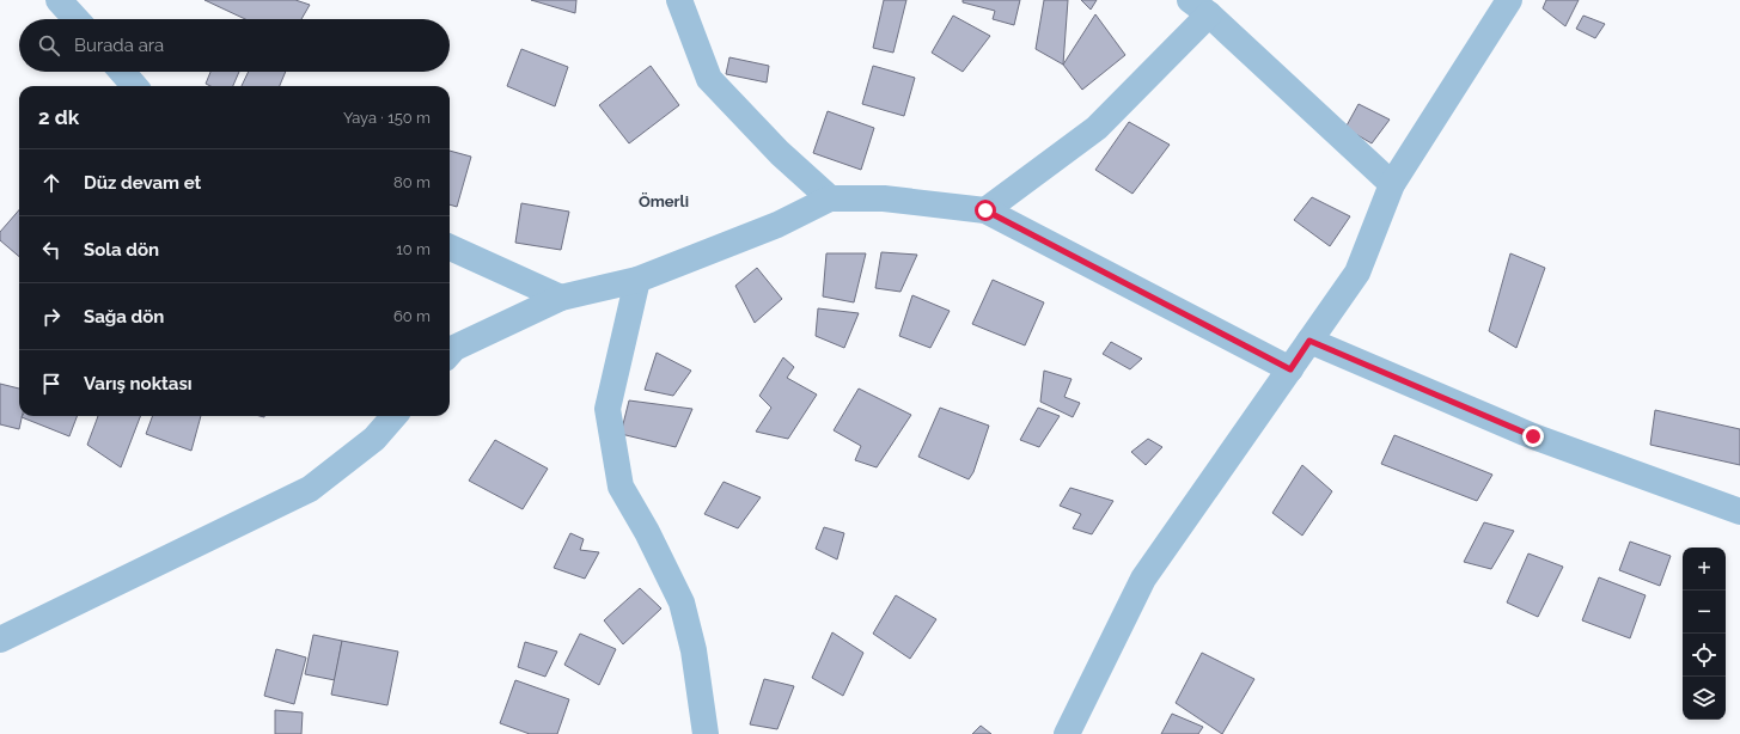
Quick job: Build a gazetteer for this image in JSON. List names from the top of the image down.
{
  "districts": ["Ömerli"],
  "page": {
    "search": "Burada ara",
    "heading": ["2 dk", "Yaya · 150 m"],
    "list": [
      ["Düz devam et", "80 m"],
      ["Sola dön", "10 m"],
      ["Sağa dön", "60 m"],
      "Varış noktası"
    ],
    "map_buttons": ["+", "−"]
  }
}
